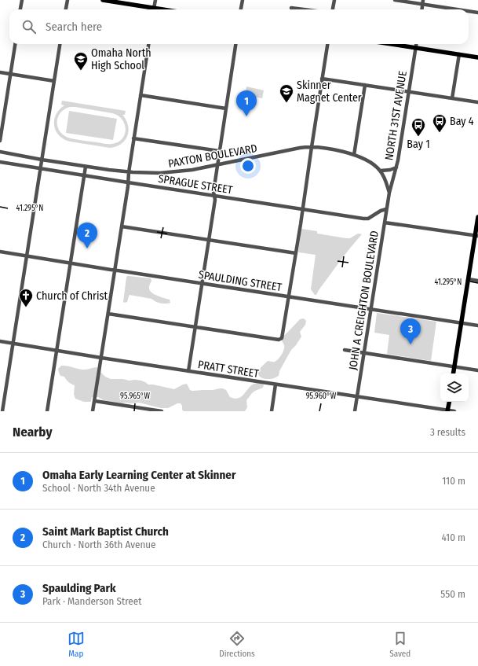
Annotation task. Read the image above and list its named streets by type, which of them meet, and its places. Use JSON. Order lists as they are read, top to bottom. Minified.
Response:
{"streets":{"street":["NORTH 31ST AVENUE","PAXTON BOULEVARD","SPRAGUE STREET","SPAULDING STREET","JOHN A CREIGHTON BOULEVARD","PRATT STREET"]},"crossings":[["NORTH 31ST AVENUE","JOHN A CREIGHTON BOULEVARD"],["SPRAGUE STREET","JOHN A CREIGHTON BOULEVARD"],["SPAULDING STREET","JOHN A CREIGHTON BOULEVARD"],["JOHN A CREIGHTON BOULEVARD","PRATT STREET"]],"places":{"school or university":["Omaha North High School","Skinner Magnet Center"],"bus stop":["Bay 4","Bay 1"],"church":["Church of Christ"]},"page":{"search":"Search here","pins":["1","2","3"],"heading":["Nearby","3 results"],"list":[{"mark":"1","name":"Omaha Early Learning Center at Skinner","note":"School · North 34th Avenue","value":"110 m"},{"mark":"2","name":"Saint Mark Baptist Church","note":"Church · North 36th Avenue","value":"410 m"},{"mark":"3","name":"Spaulding Park","note":"Park · Manderson Street","value":"550 m"}],"nav":["Map","Directions","Saved"]},"coordinates":["41.295°N","95.965°W","95.960°W"]}
